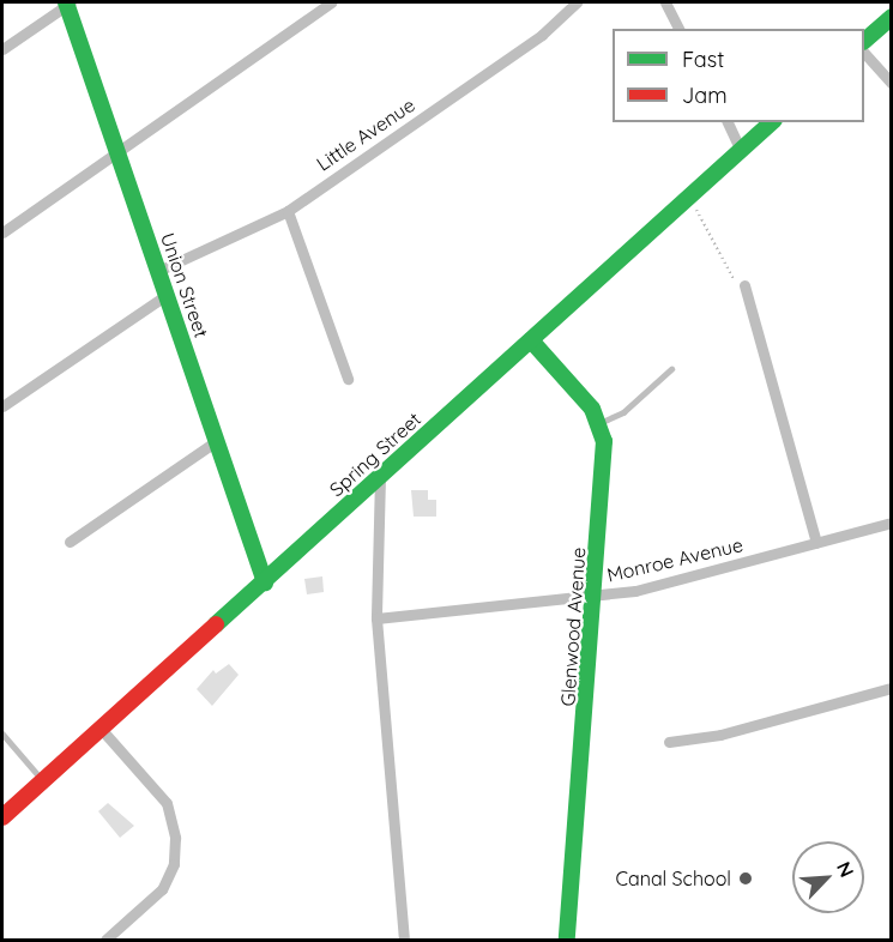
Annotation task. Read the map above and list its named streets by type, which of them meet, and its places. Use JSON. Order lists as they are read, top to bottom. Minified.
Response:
{"streets":{"street":["Little Avenue","Union Street","Spring Street","Monroe Avenue","Glenwood Avenue"]},"crossings":[["Little Avenue","Union Street"],["Union Street","Spring Street"],["Monroe Avenue","Glenwood Avenue"]],"places":["Canal School"],"legend":["Fast","Jam"],"north":"top right"}
